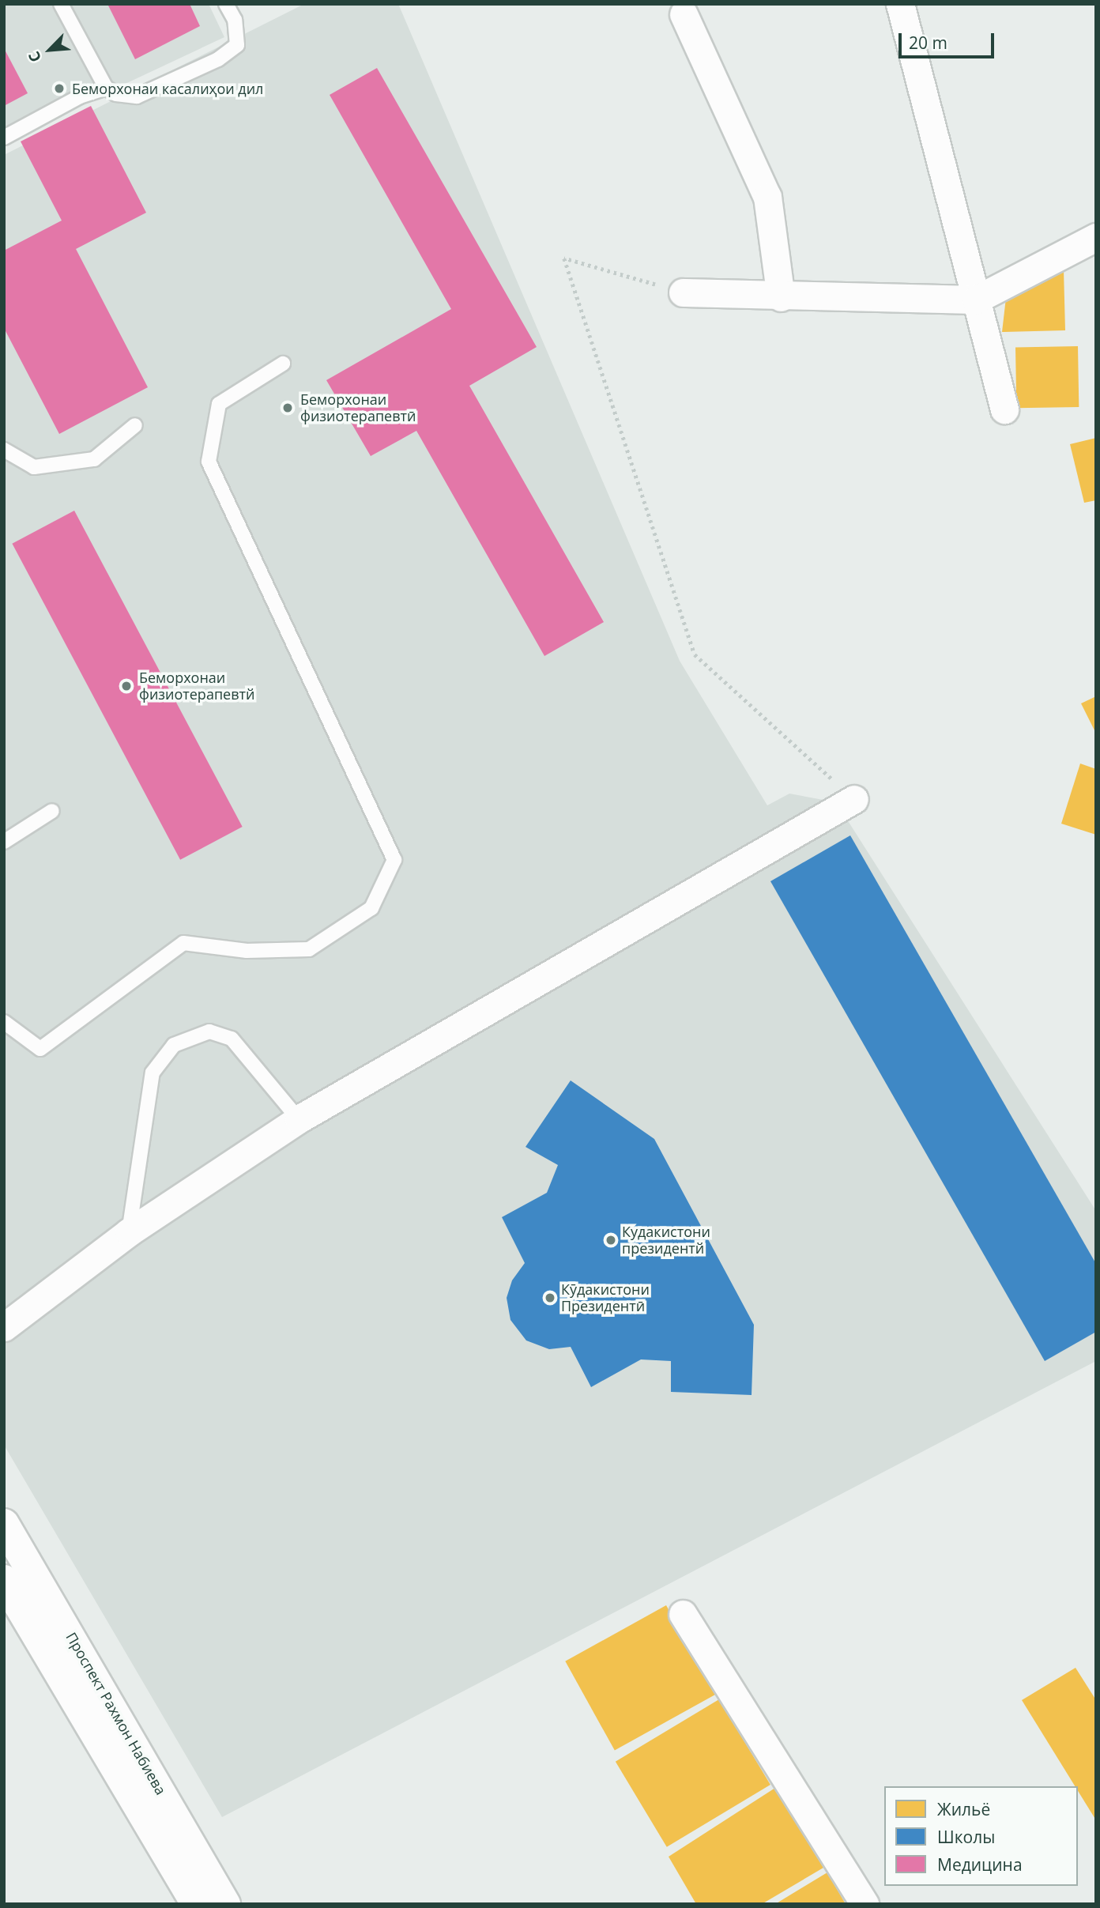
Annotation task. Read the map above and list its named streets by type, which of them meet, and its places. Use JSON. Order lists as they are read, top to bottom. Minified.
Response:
{"streets":{"main road":["Проспект Рахмон Набиева"]},"places":["Беморхонаи касалиҳои дил","Беморхонаи физиотерапевтӣ","Беморхонаи физиотерапевтй","Кудакистони президентй","Кӯдакистони Президентӣ"],"legend":["Жильё","Школы","Медицина"],"scale_bar":"20 m","north":"bottom left"}
